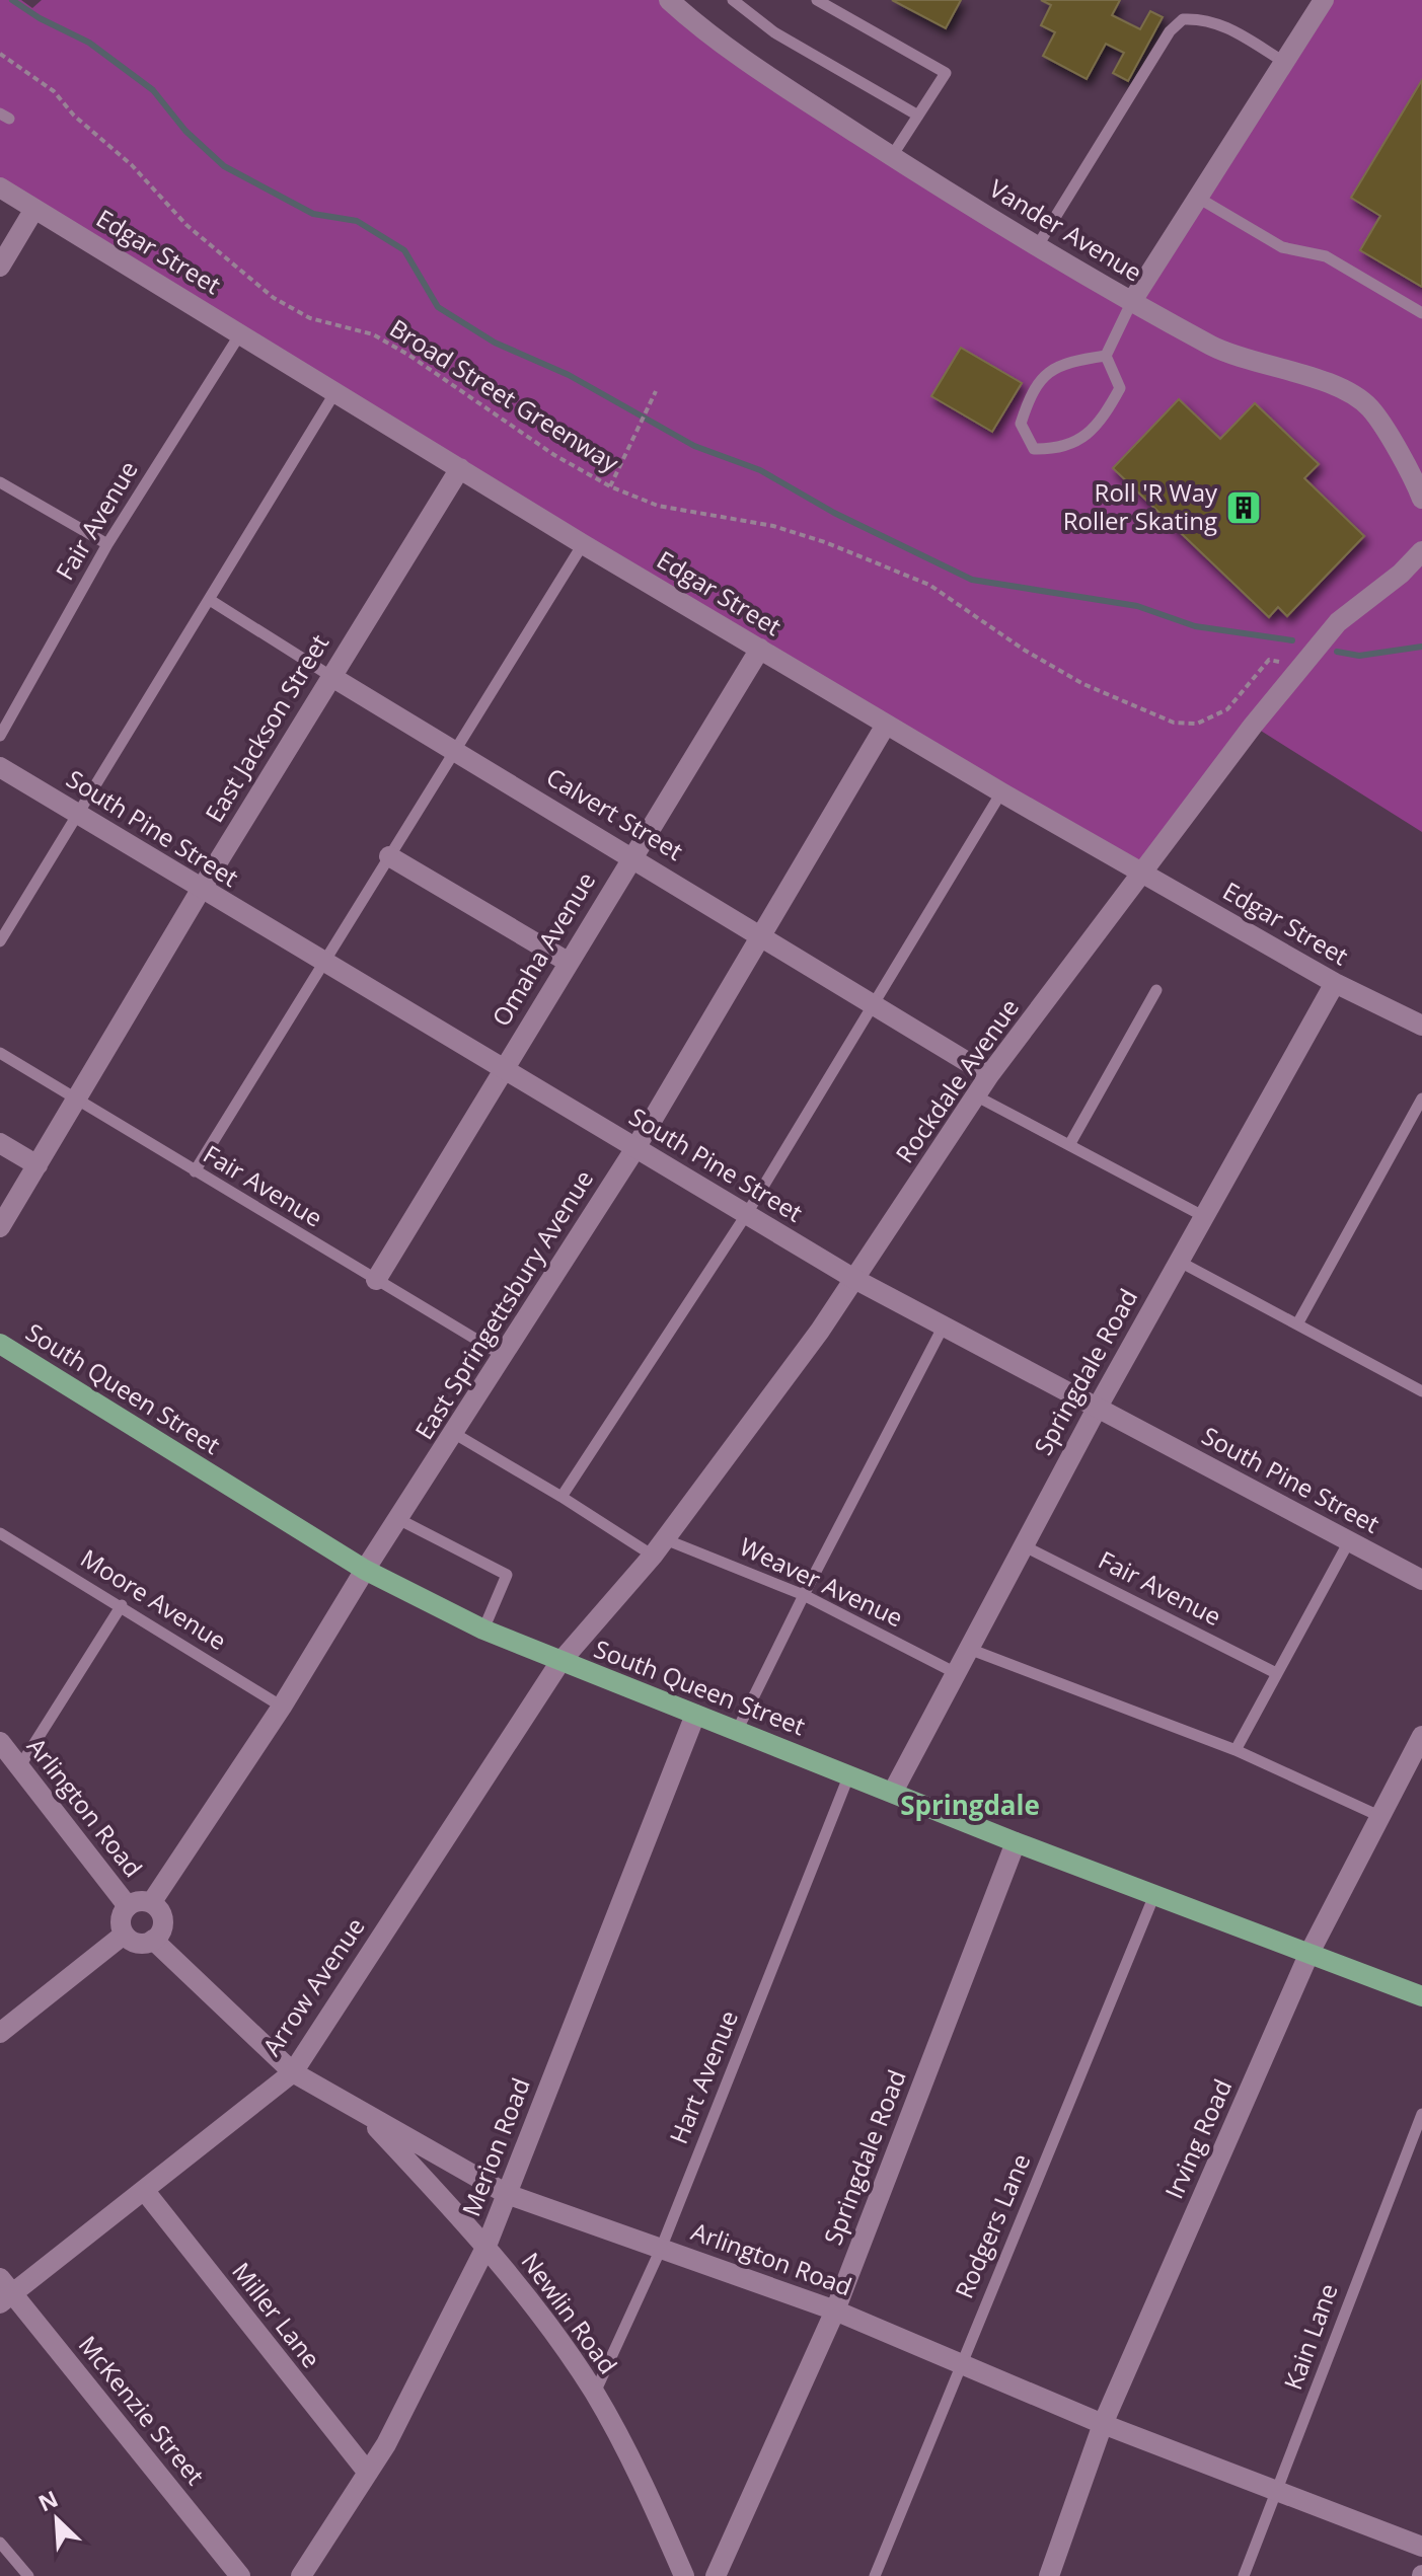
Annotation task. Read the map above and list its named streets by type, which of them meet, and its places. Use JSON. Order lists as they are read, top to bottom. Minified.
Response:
{"streets":{"main road":["South Queen Street"],"street":["Vander Avenue","Edgar Street","East Jackson Street","Calvert Street","South Pine Street","Omaha Avenue","Rockdale Avenue","East Springettsbury Avenue","Springdale Road","Arlington Road","Arrow Avenue","Irving Road","Merion Road","Newlin Road","Miller Lane","McKenzie Street"],"lane":["Fair Avenue","Weaver Avenue","Moore Avenue","Hart Avenue","Rodgers Lane","Kain Lane"],"path":["Broad Street Greenway"]},"crossings":[["Edgar Street","Fair Avenue"],["Edgar Street","East Jackson Street"],["Edgar Street","Omaha Avenue"],["Edgar Street","Rockdale Avenue"],["Edgar Street","East Springettsbury Avenue"],["Edgar Street","Springdale Road"],["Broad Street Greenway","Rockdale Avenue"],["Fair Avenue","East Jackson Street"],["Fair Avenue","Omaha Avenue"],["Fair Avenue","East Springettsbury Avenue"],["Fair Avenue","Springdale Road"],["East Jackson Street","Calvert Street"],["East Jackson Street","South Pine Street"],["Calvert Street","Omaha Avenue"],["Calvert Street","Rockdale Avenue"],["Calvert Street","East Springettsbury Avenue"],["South Pine Street","Omaha Avenue"],["South Pine Street","Rockdale Avenue"],["South Pine Street","East Springettsbury Avenue"],["South Pine Street","Springdale Road"],["Rockdale Avenue","South Queen Street"],["Rockdale Avenue","Weaver Avenue"],["Rockdale Avenue","Arrow Avenue"],["East Springettsbury Avenue","South Queen Street"],["East Springettsbury Avenue","Weaver Avenue"],["East Springettsbury Avenue","Moore Avenue"],["East Springettsbury Avenue","Arlington Road"],["Springdale Road","South Queen Street"],["Springdale Road","Weaver Avenue"],["Springdale Road","Arlington Road"],["South Queen Street","Arrow Avenue"],["South Queen Street","Hart Avenue"],["South Queen Street","Irving Road"],["South Queen Street","Merion Road"],["South Queen Street","Rodgers Lane"],["Arlington Road","Arrow Avenue"],["Arlington Road","Hart Avenue"],["Arlington Road","Irving Road"],["Arlington Road","Merion Road"],["Arlington Road","Rodgers Lane"],["Arlington Road","Newlin Road"],["Arlington Road","Kain Lane"],["Arrow Avenue","Miller Lane"],["Arrow Avenue","McKenzie Street"],["Hart Avenue","Newlin Road"],["Merion Road","Newlin Road"],["Merion Road","Miller Lane"]],"districts":["Springdale"],"places":{"building":["Roll 'R Way Roller Skating"]},"north":"top left"}
